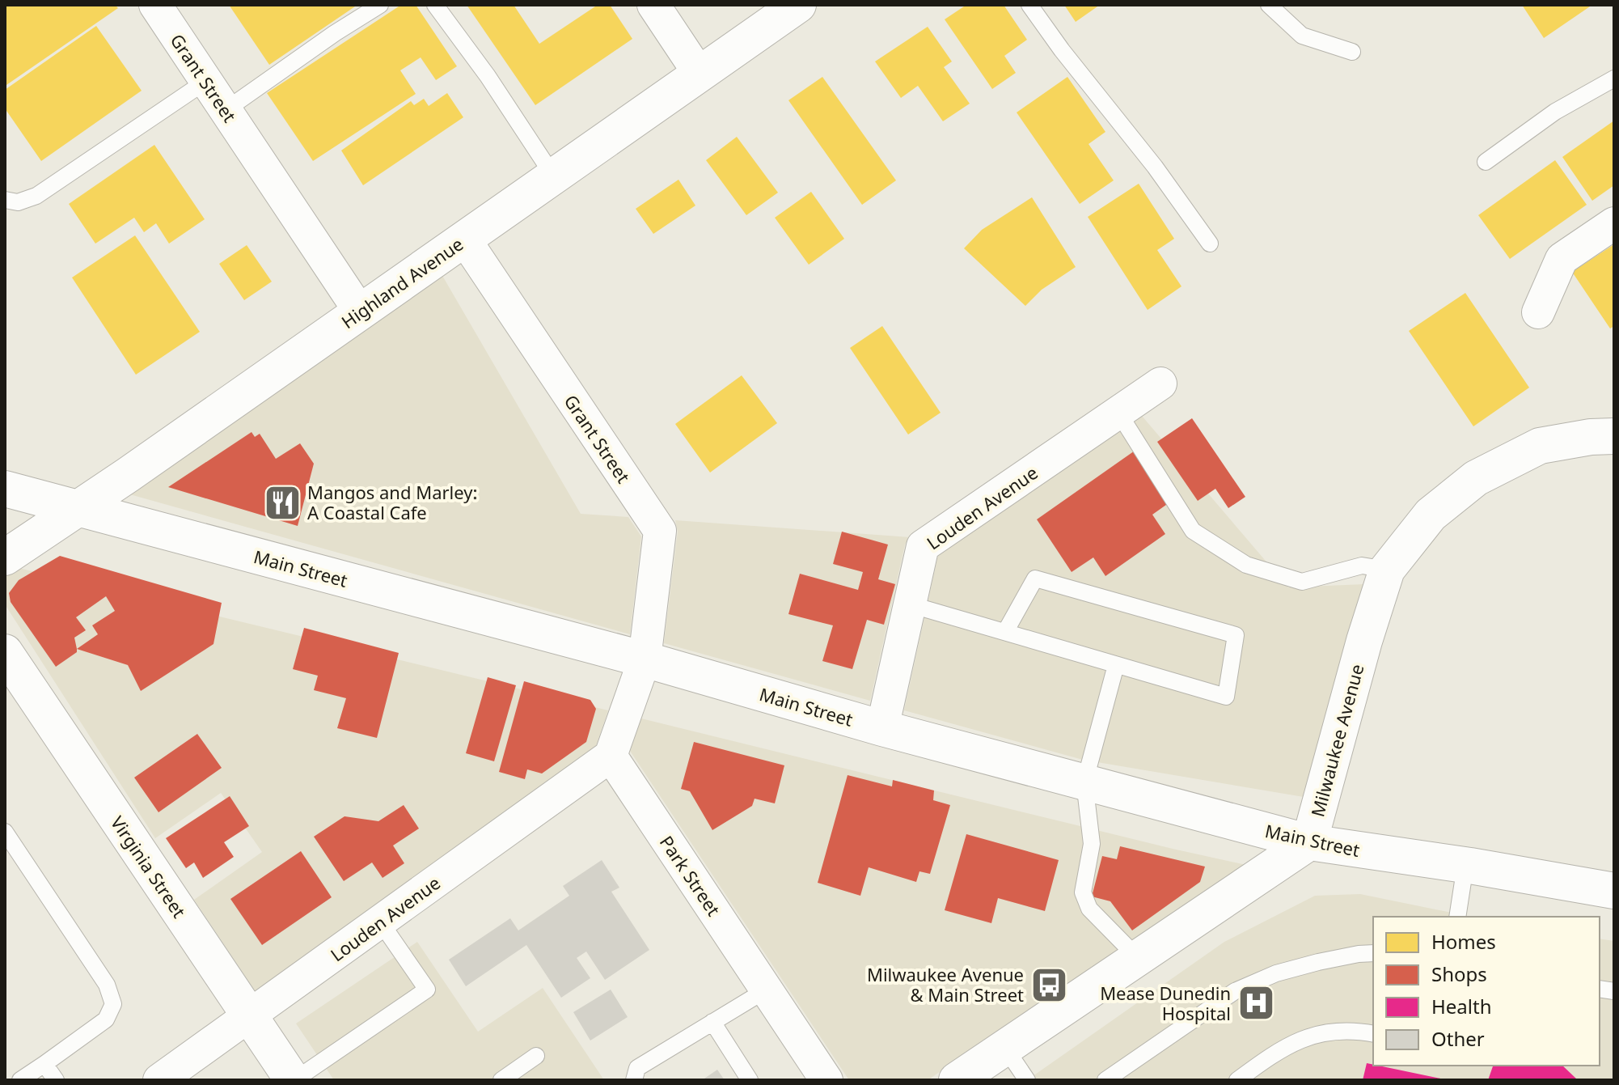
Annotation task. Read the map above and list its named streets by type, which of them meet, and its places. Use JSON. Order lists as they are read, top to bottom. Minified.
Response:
{"streets":{"street":["Grant Street","Highland Avenue","Louden Avenue","Main Street","Milwaukee Avenue","Virginia Street","Park Street"]},"crossings":[["Grant Street","Highland Avenue"],["Grant Street","Main Street"],["Highland Avenue","Main Street"],["Louden Avenue","Main Street"],["Louden Avenue","Virginia Street"],["Louden Avenue","Park Street"],["Main Street","Milwaukee Avenue"]],"places":{"restaurant":["Mangos and Marley: A Coastal Cafe"],"bus stop":["Milwaukee Avenue & Main Street"],"hospital":["Mease Dunedin Hospital"]},"legend":["Homes","Shops","Health","Other"]}
